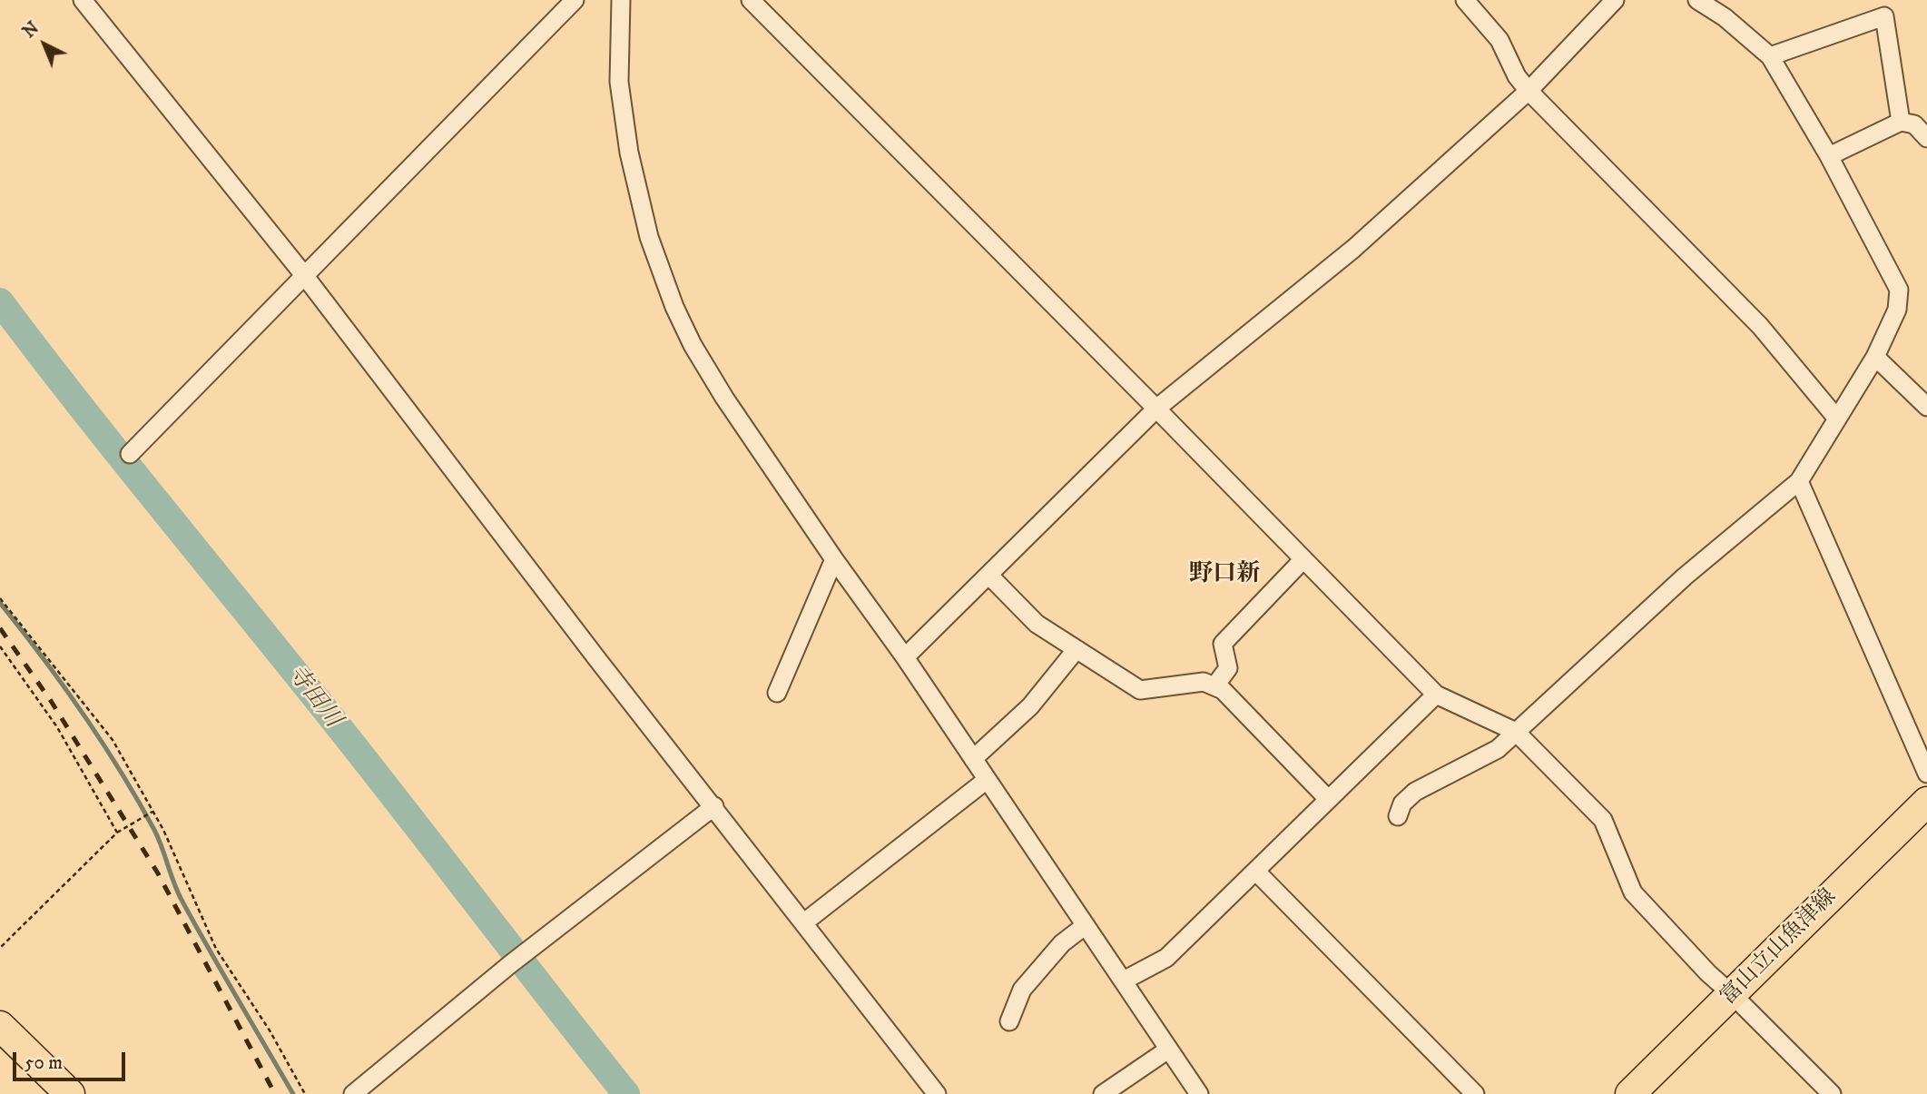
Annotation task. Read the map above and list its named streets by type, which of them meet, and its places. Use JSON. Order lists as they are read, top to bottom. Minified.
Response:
{"streets":{"main road":["富山立山魚津線"]},"districts":["野口新"],"water":["寺田川"],"scale_bar":"50 m","north":"top left"}
